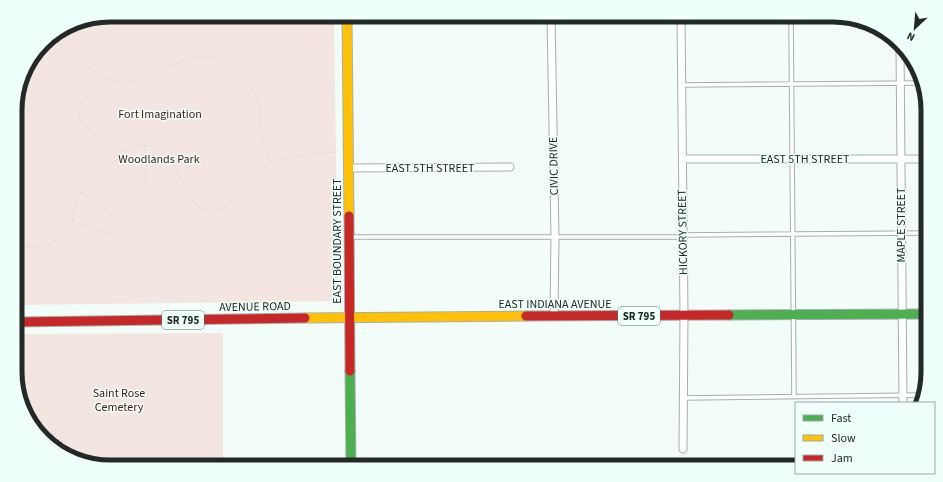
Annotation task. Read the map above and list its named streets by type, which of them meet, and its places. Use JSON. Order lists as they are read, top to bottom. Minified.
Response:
{"streets":{"main road":["EAST BOUNDARY STREET","EAST INDIANA AVENUE","AVENUE ROAD","SR 795"],"street":["EAST 5TH STREET","CIVIC DRIVE","MAPLE STREET","HICKORY STREET"]},"crossings":[["EAST 5TH STREET","MAPLE STREET"],["EAST 5TH STREET","HICKORY STREET"],["EAST 5TH STREET","EAST BOUNDARY STREET"],["CIVIC DRIVE","EAST INDIANA AVENUE"],["MAPLE STREET","EAST INDIANA AVENUE"],["HICKORY STREET","EAST INDIANA AVENUE"],["EAST BOUNDARY STREET","EAST INDIANA AVENUE"],["EAST BOUNDARY STREET","AVENUE ROAD"],["EAST INDIANA AVENUE","AVENUE ROAD"]],"parks":["Fort Imagination","Woodlands Park","Saint Rose Cemetery"],"legend":["Fast","Slow","Jam"],"north":"bottom left"}
